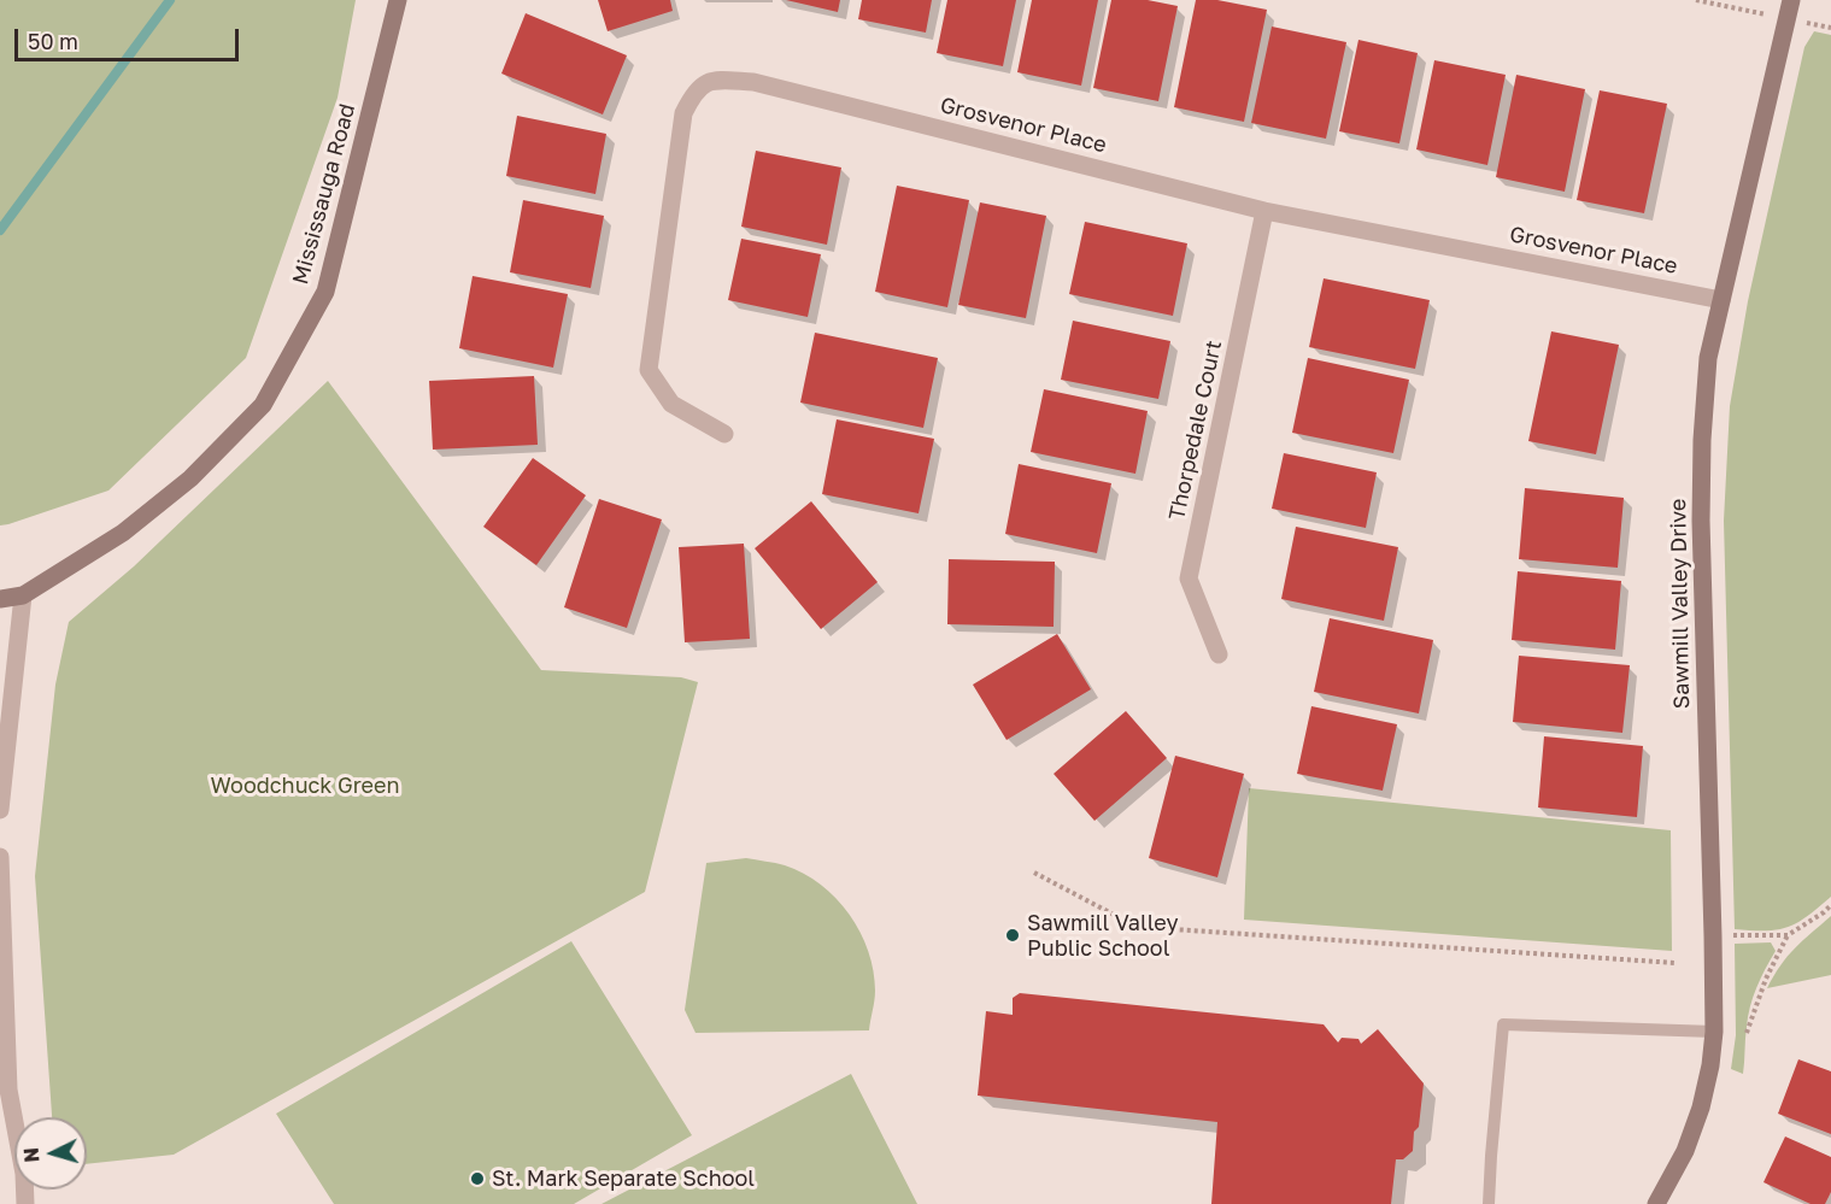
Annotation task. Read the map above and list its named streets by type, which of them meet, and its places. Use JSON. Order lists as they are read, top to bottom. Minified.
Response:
{"streets":{"street":["Grosvenor Place","Mississauga Road","Thorpedale Court","Sawmill Valley Drive"]},"crossings":[["Grosvenor Place","Thorpedale Court"],["Grosvenor Place","Sawmill Valley Drive"]],"parks":["Woodchuck Green"],"places":["Sawmill Valley Public School","St. Mark Separate School"],"scale_bar":"50 m","north":"left"}
